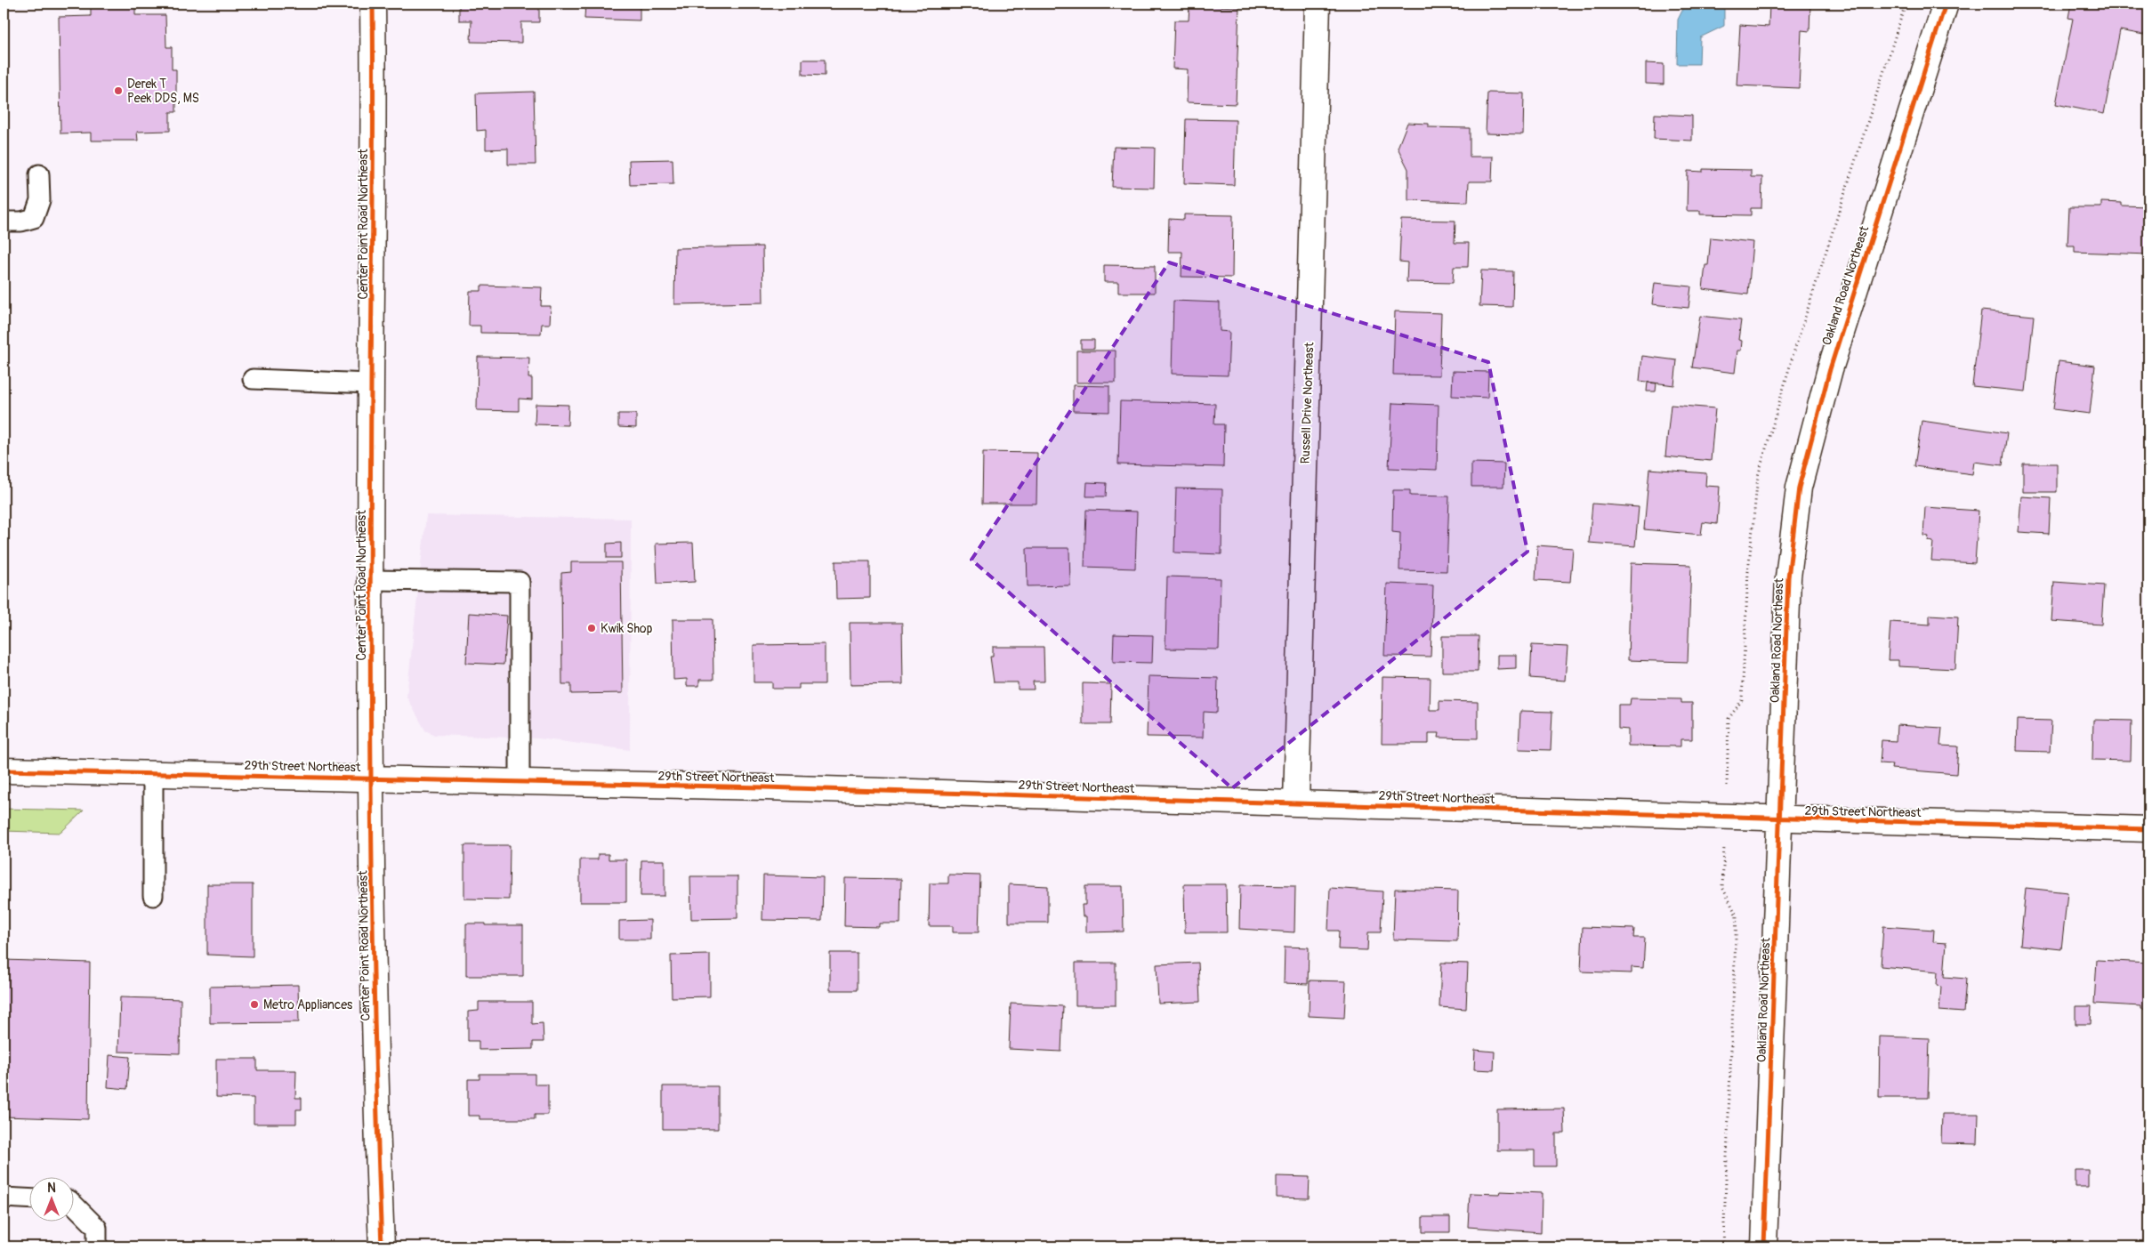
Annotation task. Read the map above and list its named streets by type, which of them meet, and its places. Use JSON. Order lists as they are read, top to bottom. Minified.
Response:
{"streets":{"main road":["Center Point Road Northeast","Oakland Road Northeast","Russell Drive Northeast","29th Street Northeast"]},"crossings":[["Center Point Road Northeast","29th Street Northeast"],["Oakland Road Northeast","29th Street Northeast"],["Russell Drive Northeast","29th Street Northeast"]],"places":["Derek T Peek DDS, MS","Kwik Shop","Metro Appliances"],"north":"top"}
